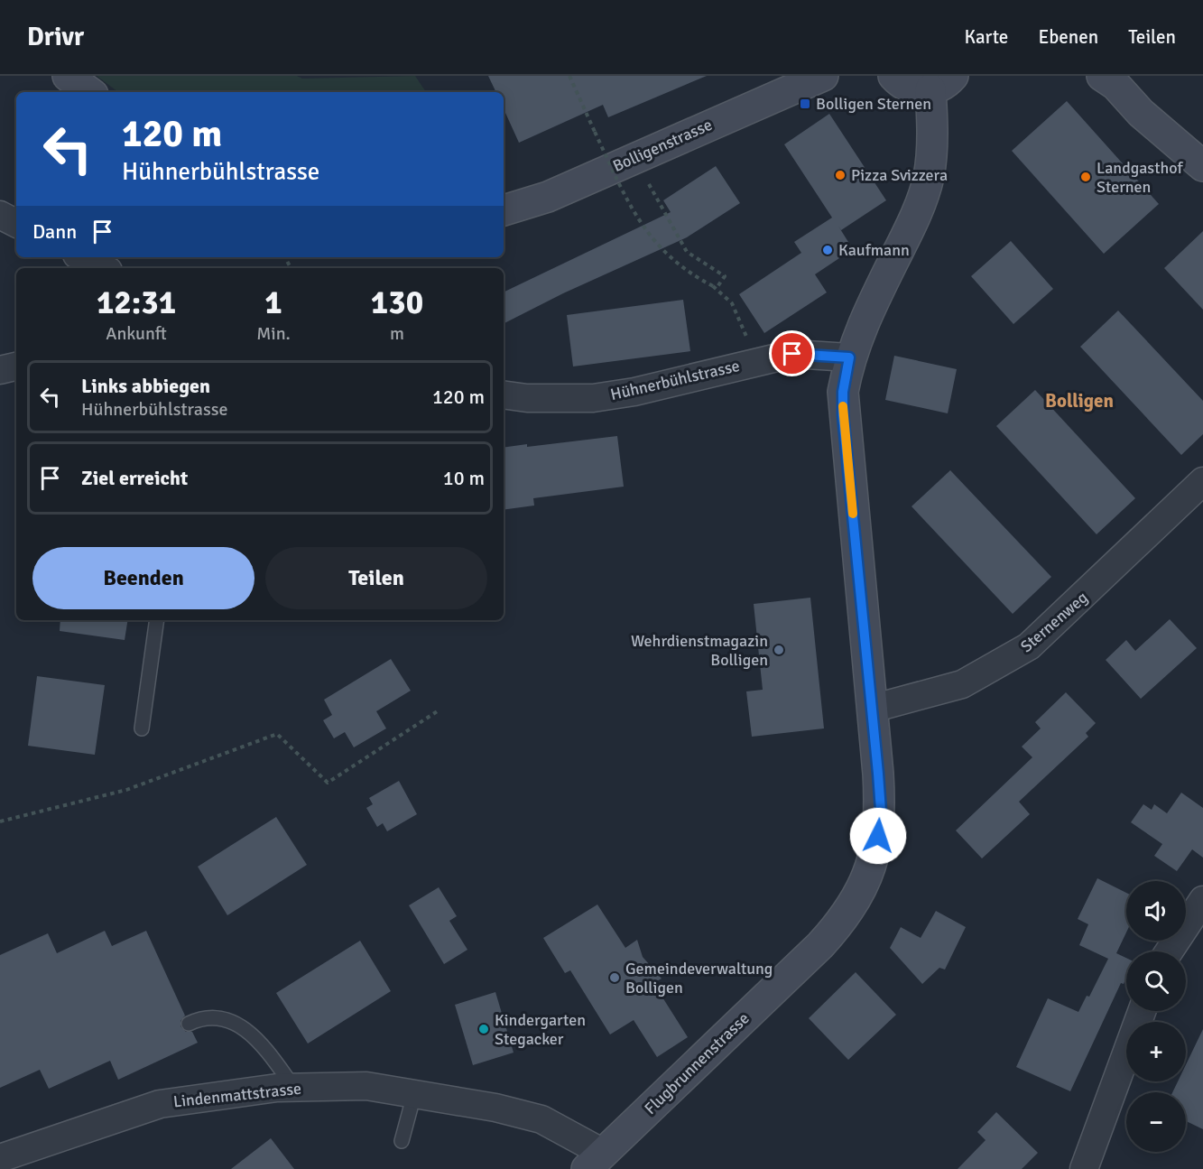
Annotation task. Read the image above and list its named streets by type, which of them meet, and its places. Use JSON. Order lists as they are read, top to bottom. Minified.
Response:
{"streets":{"street":["Bolligenstrasse","Hühnerbühlstrasse","Sternenweg","Flugbrunnenstrasse","Lindenmattstrasse"]},"crossings":[["Hühnerbühlstrasse","Flugbrunnenstrasse"],["Sternenweg","Flugbrunnenstrasse"],["Flugbrunnenstrasse","Lindenmattstrasse"]],"districts":["Bolligen"],"places":{"transit":["Bolligen Sternen"],"other":["Pizza Svizzera","Landgasthof Sternen","Kaufmann","Wehrdienstmagazin Bolligen","Gemeindeverwaltung Bolligen","Kindergarten Stegacker"]},"page":{"header":"Drivr","nav":["Karte","Ebenen","Teilen"],"turn":["120 m","Hühnerbühlstrasse"],"then":"Dann","eta":["12:31","Ankunft","1","Min.","130","m"],"list":[{"name":"Links abbiegen","note":"Hühnerbühlstrasse","value":"120 m"},{"name":"Ziel erreicht","value":"10 m"}],"buttons":["Beenden","Teilen"],"map_buttons":["+","−"]}}
